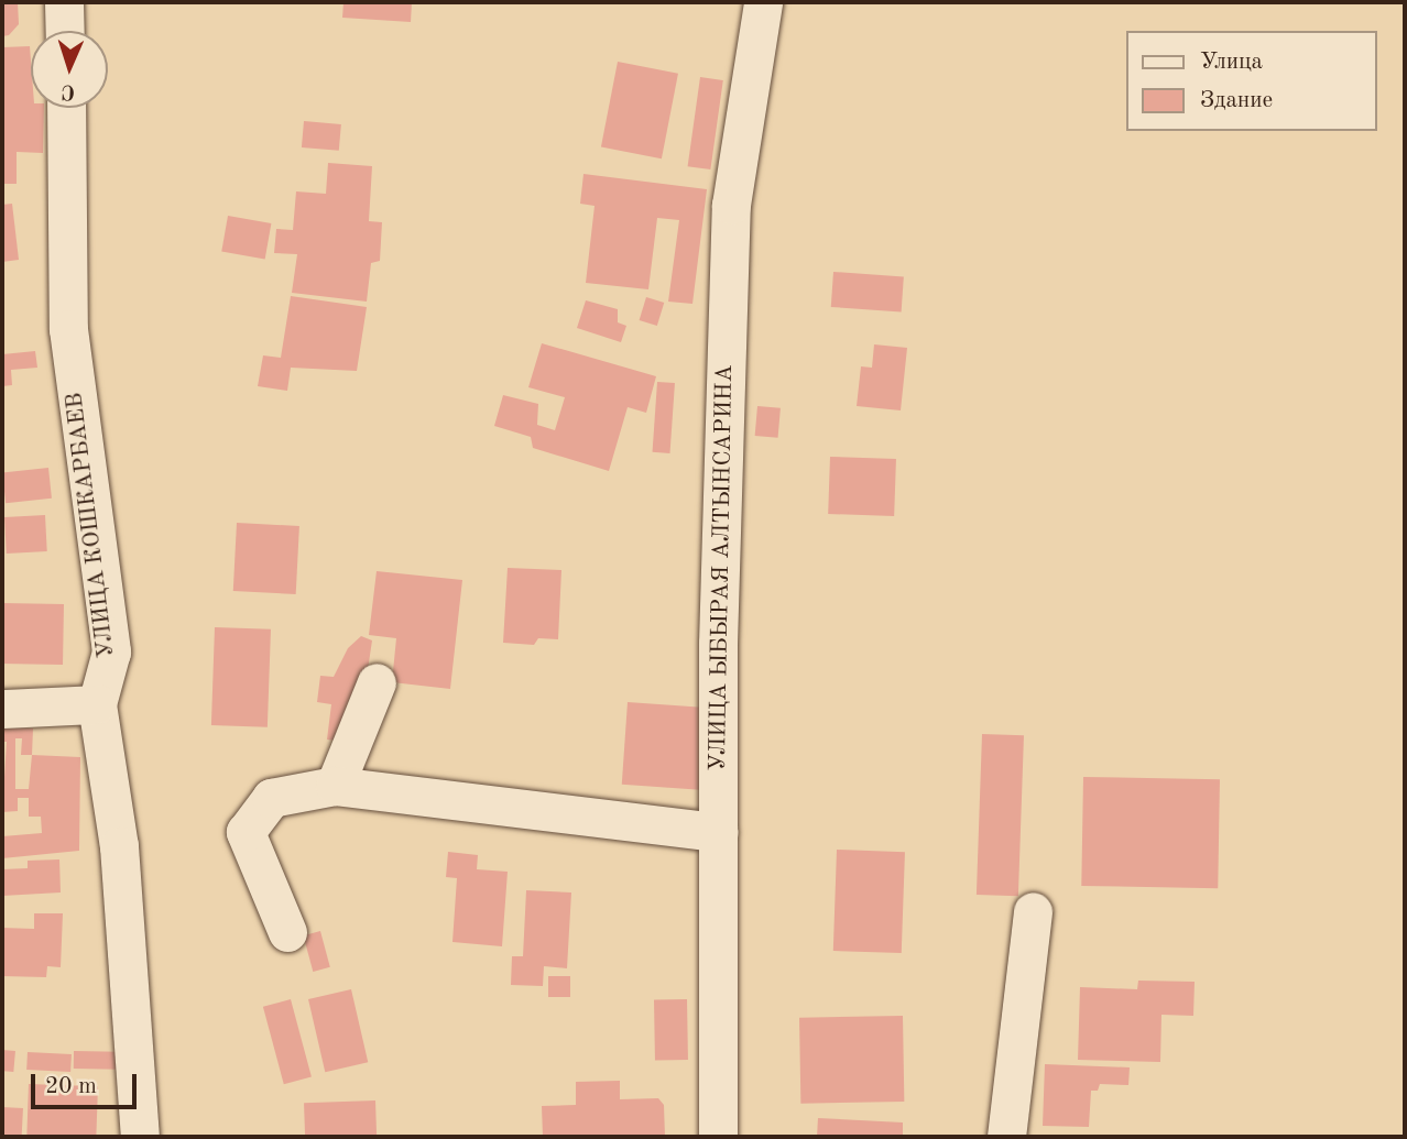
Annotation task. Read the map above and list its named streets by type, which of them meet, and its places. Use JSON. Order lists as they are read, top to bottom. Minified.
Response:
{"streets":{"street":["УЛИЦА КОШКАРБАЕВ","УЛИЦА ЫБЫРАЯ АЛТЫНСАРИНА"]},"legend":["Улица","Здание"],"scale_bar":"20 m","north":"bottom"}
